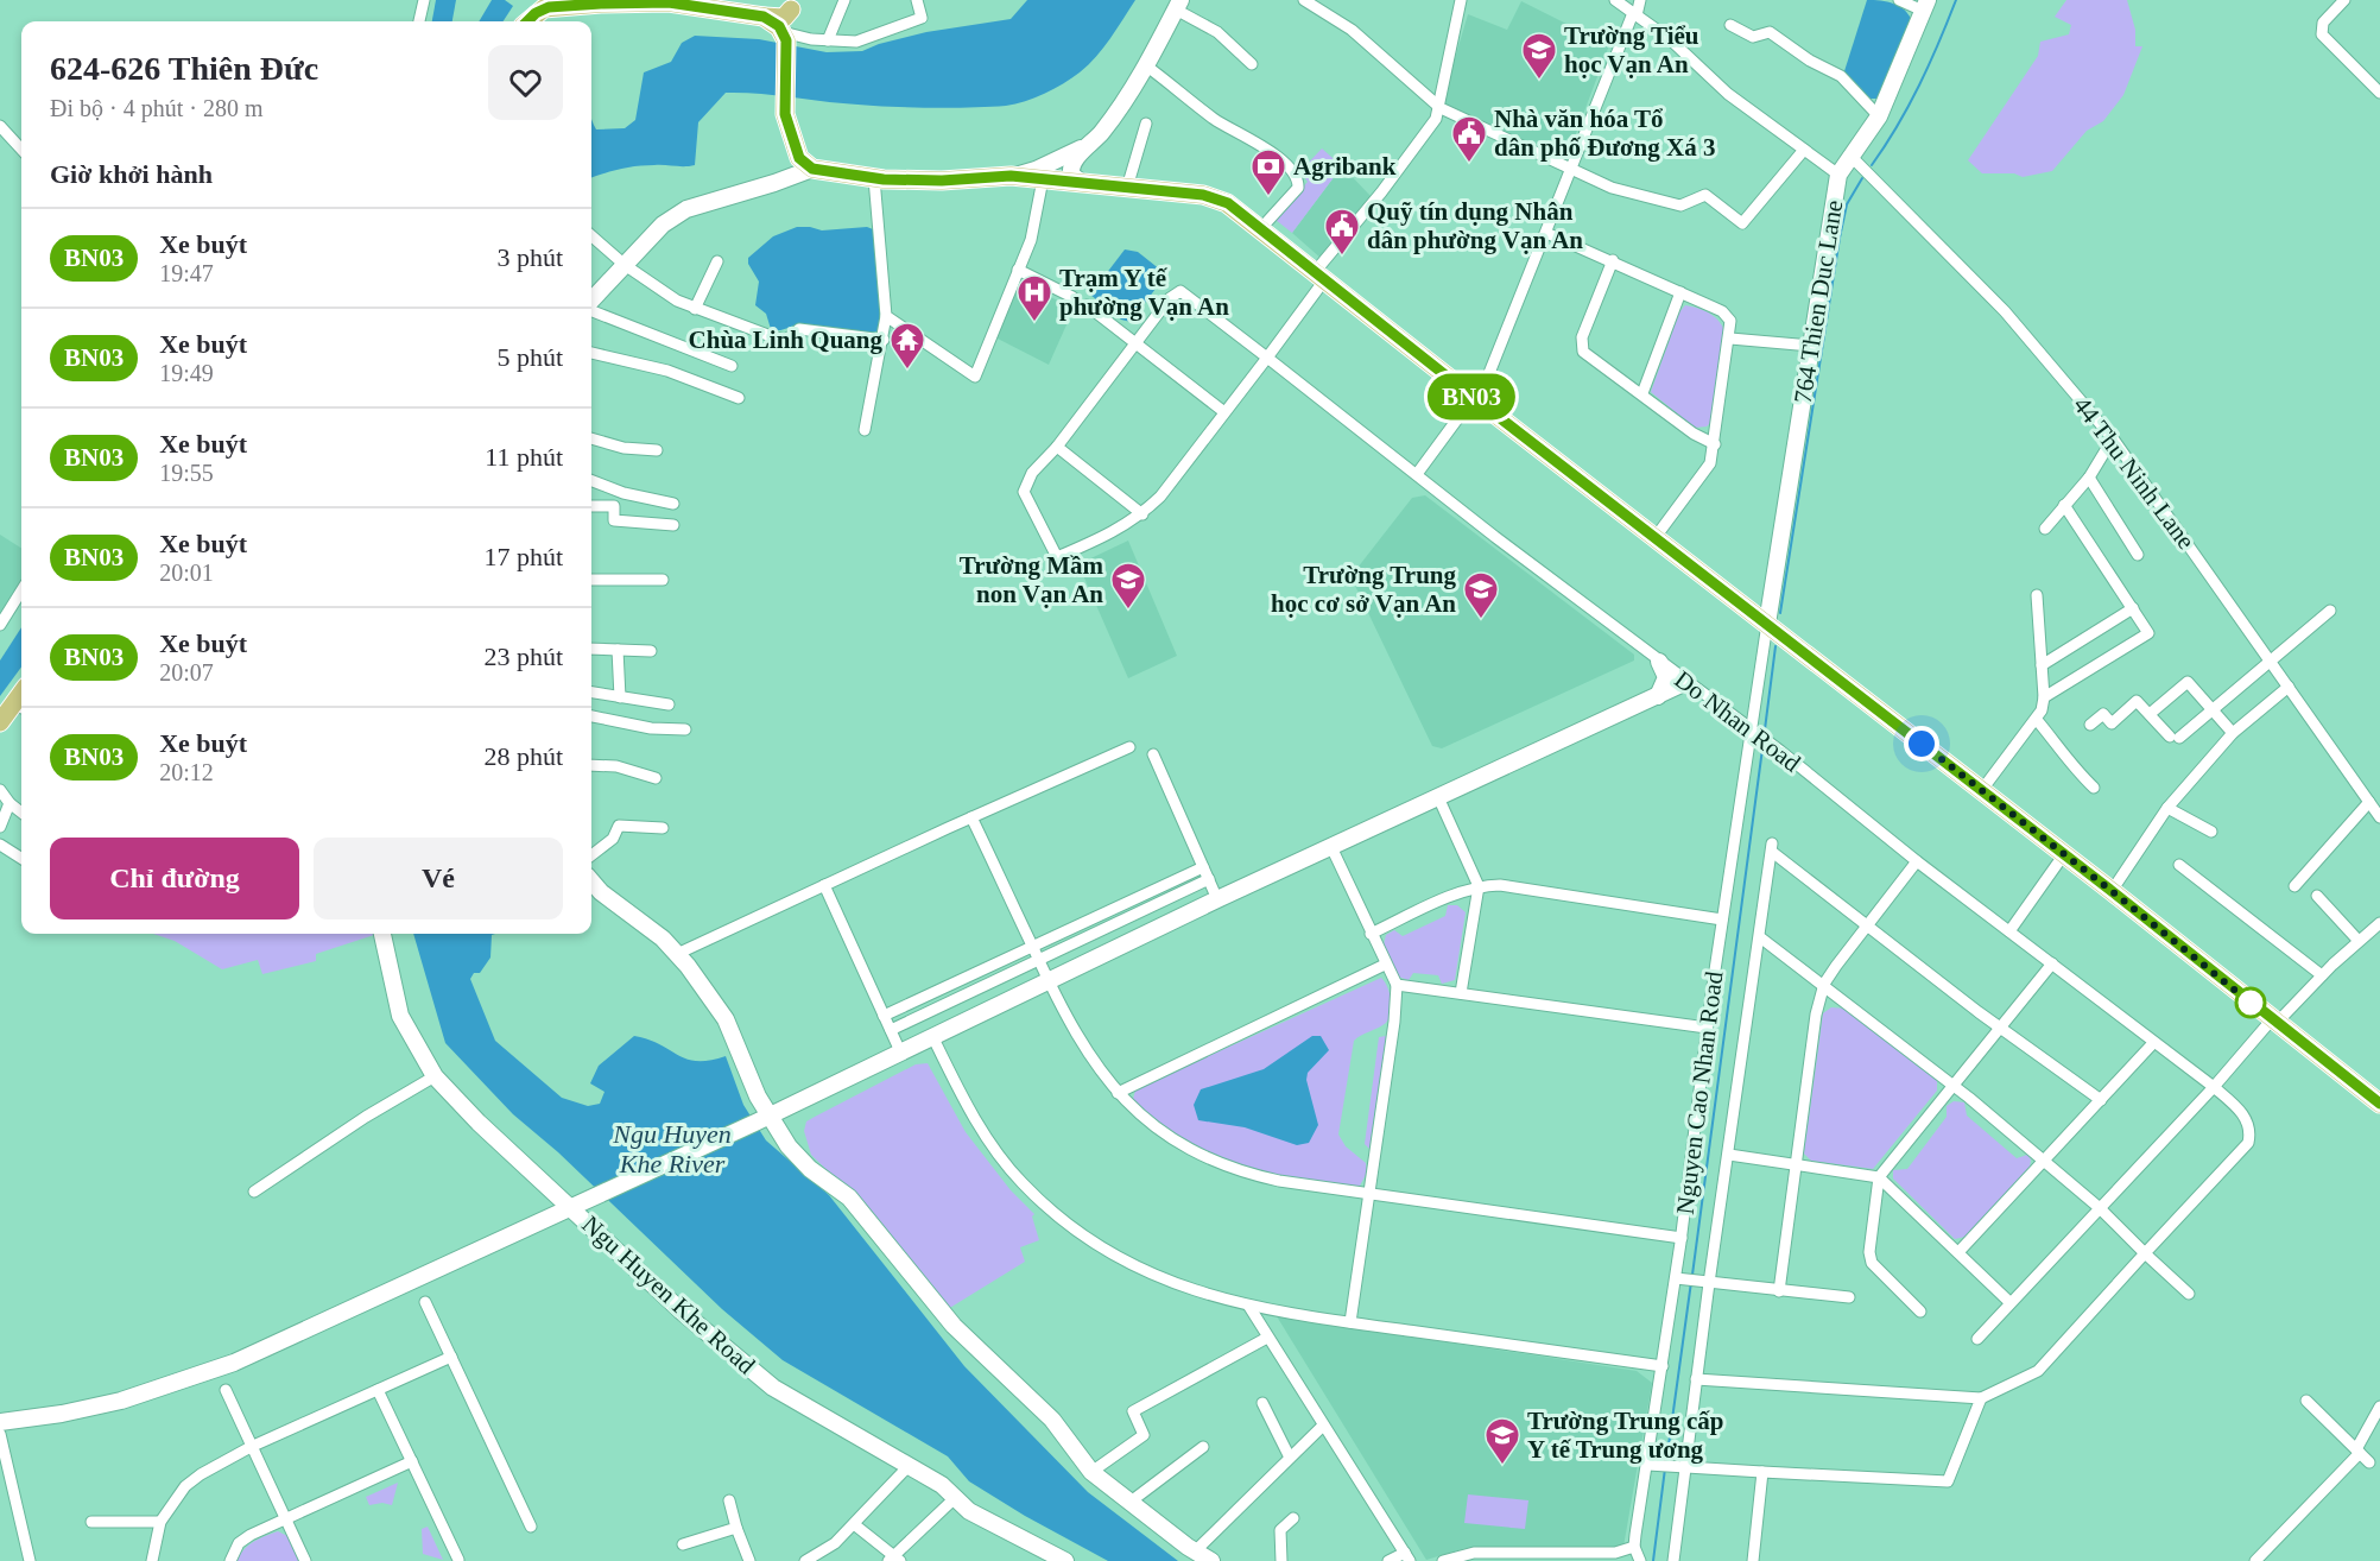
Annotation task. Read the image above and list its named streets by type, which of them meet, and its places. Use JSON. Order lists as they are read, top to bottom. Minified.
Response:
{"streets":{"street":["764 Thien Duc Lane","44 Thu Ninh Lane","Do Nhan Road","Nguyen Cao Nhan Road","Ngu Huyen Khe Road"]},"crossings":[["764 Thien Duc Lane","44 Thu Ninh Lane"],["764 Thien Duc Lane","Nguyen Cao Nhan Road"],["Do Nhan Road","Nguyen Cao Nhan Road"]],"water":["Ngu Huyen Khe River"],"places":{"school or university":["Trường Tiểu học Vạn An","Trường Mầm non Vạn An","Trường Trung học cơ sở Vạn An","Trường Trung cấp Y tế Trung ương"],"public building":["Nhà văn hóa Tổ dân phố Đương Xá 3","Quỹ tín dụng Nhân dân phường Vạn An"],"bank":["Agribank"],"hospital":["Trạm Y tế phường Vạn An"],"temple":["Chùa Linh Quang"]},"lines":["bus line BN03"],"page":{"on_map":"BN03","heading":[["624-626 Thiên Đức","Đi bộ · 4 phút · 280 m"],"Giờ khởi hành"],"list":[{"mark":"BN03","name":"Xe buýt","note":"19:47","value":"3 phút"},{"mark":"BN03","name":"Xe buýt","note":"19:49","value":"5 phút"},{"mark":"BN03","name":"Xe buýt","note":"19:55","value":"11 phút"},{"mark":"BN03","name":"Xe buýt","note":"20:01","value":"17 phút"},{"mark":"BN03","name":"Xe buýt","note":"20:07","value":"23 phút"},{"mark":"BN03","name":"Xe buýt","note":"20:12","value":"28 phút"}],"buttons":["Chỉ đường","Vé"]}}
